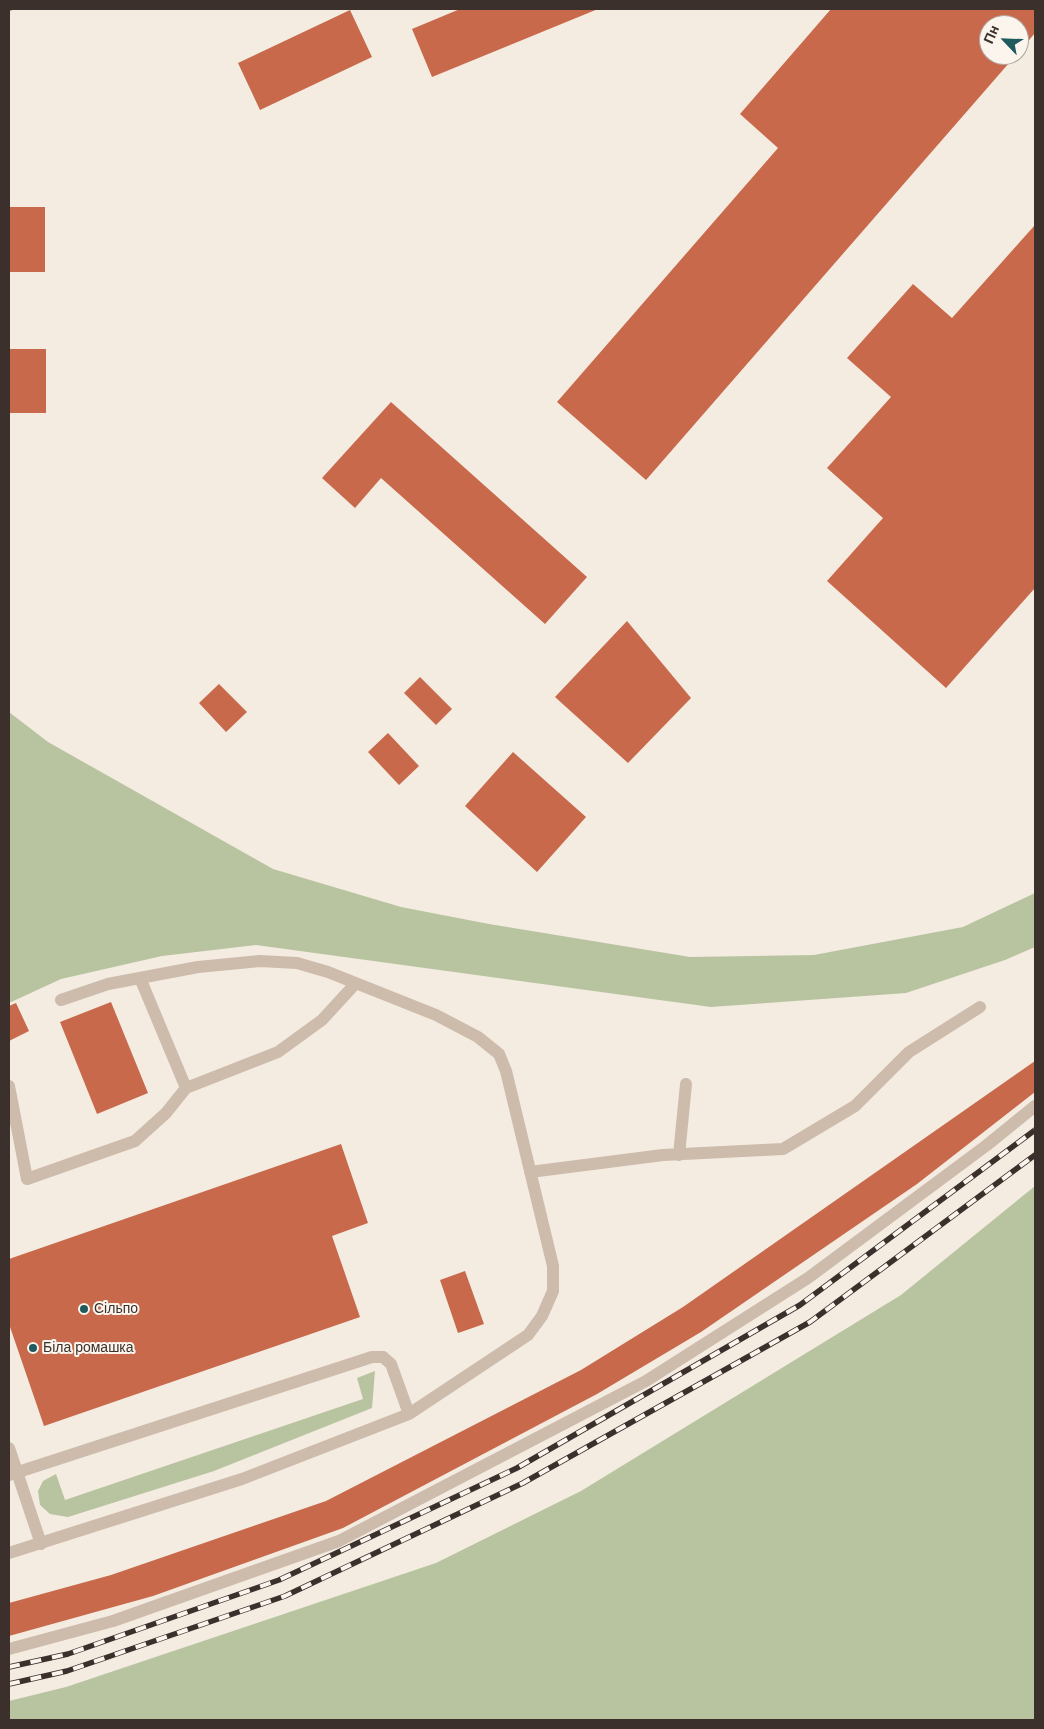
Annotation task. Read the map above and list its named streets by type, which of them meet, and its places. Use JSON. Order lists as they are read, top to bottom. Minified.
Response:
{"places":["Сільпо","Біла ромашка"],"north":"top left"}
